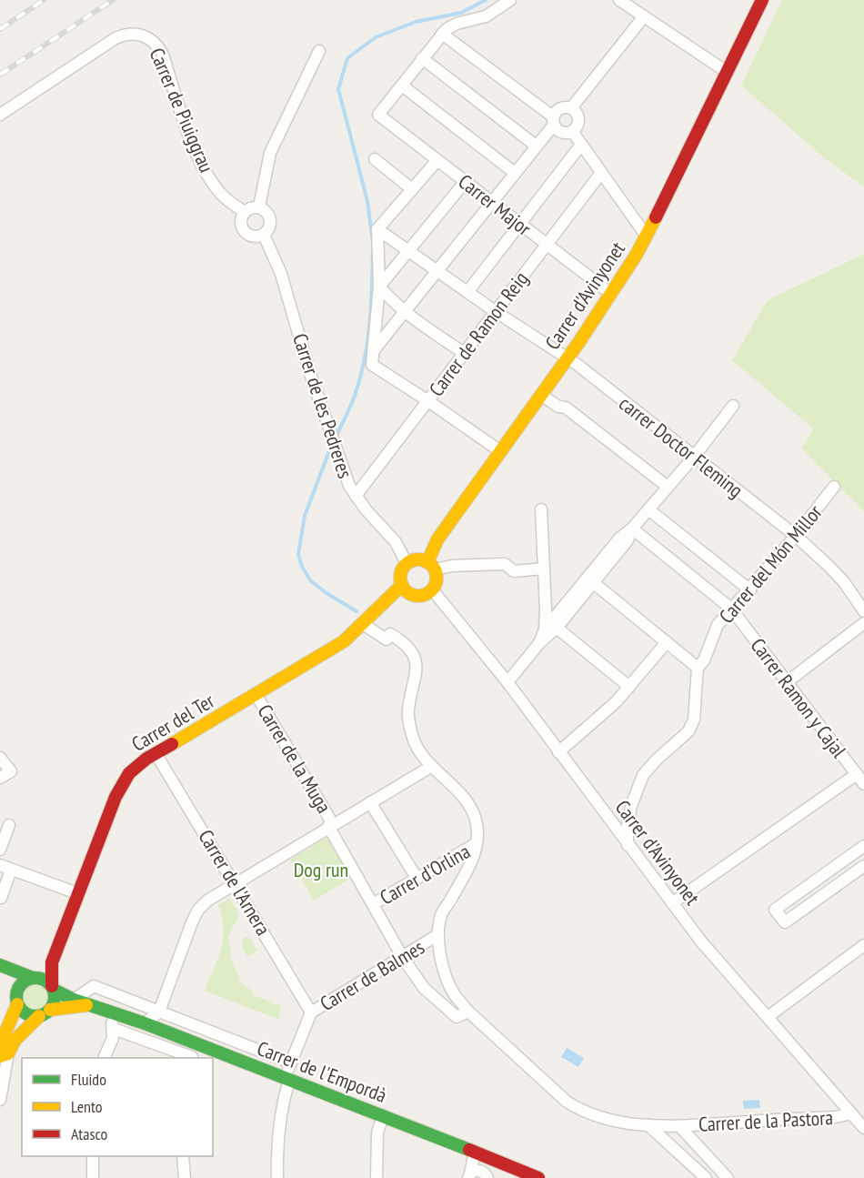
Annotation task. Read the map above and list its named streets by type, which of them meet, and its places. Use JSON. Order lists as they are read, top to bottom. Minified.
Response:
{"streets":{"street":["Carrer de Piuiggrau","Carrer Major","Carrer d'Avinyonet","Carrer de Ramon Reig","Carrer de les Pedreres","carrer Doctor Fleming","Carrer del Món Millor","Carrer Ramon y Cajal","Carrer del Ter","Carrer de la Muga","Carrer d'Orlina","Carrer de l'Arnera","Carrer de Balmes","Carrer de l'Empordà","Carrer de la Pastora"]},"crossings":[["Carrer de Piuiggrau","Carrer de les Pedreres"],["Carrer Major","Carrer d'Avinyonet"],["Carrer Major","Carrer de Ramon Reig"],["Carrer d'Avinyonet","Carrer de les Pedreres"],["Carrer d'Avinyonet","carrer Doctor Fleming"],["Carrer d'Avinyonet","Carrer del Món Millor"],["Carrer d'Avinyonet","Carrer del Ter"],["Carrer d'Avinyonet","Carrer de la Pastora"],["Carrer de Ramon Reig","Carrer de les Pedreres"],["Carrer de Ramon Reig","carrer Doctor Fleming"],["Carrer de les Pedreres","Carrer del Ter"],["carrer Doctor Fleming","Carrer del Món Millor"],["Carrer del Món Millor","Carrer Ramon y Cajal"],["Carrer del Ter","Carrer de la Muga"],["Carrer del Ter","Carrer de l'Arnera"],["Carrer de la Muga","Carrer d'Orlina"],["Carrer de la Muga","Carrer de Balmes"],["Carrer de la Muga","Carrer de la Pastora"],["Carrer de l'Arnera","Carrer de Balmes"],["Carrer de Balmes","Carrer de l'Empordà"],["Carrer de Balmes","Carrer de la Pastora"]],"parks":["Dog run"],"legend":["Fluido","Lento","Atasco"]}
